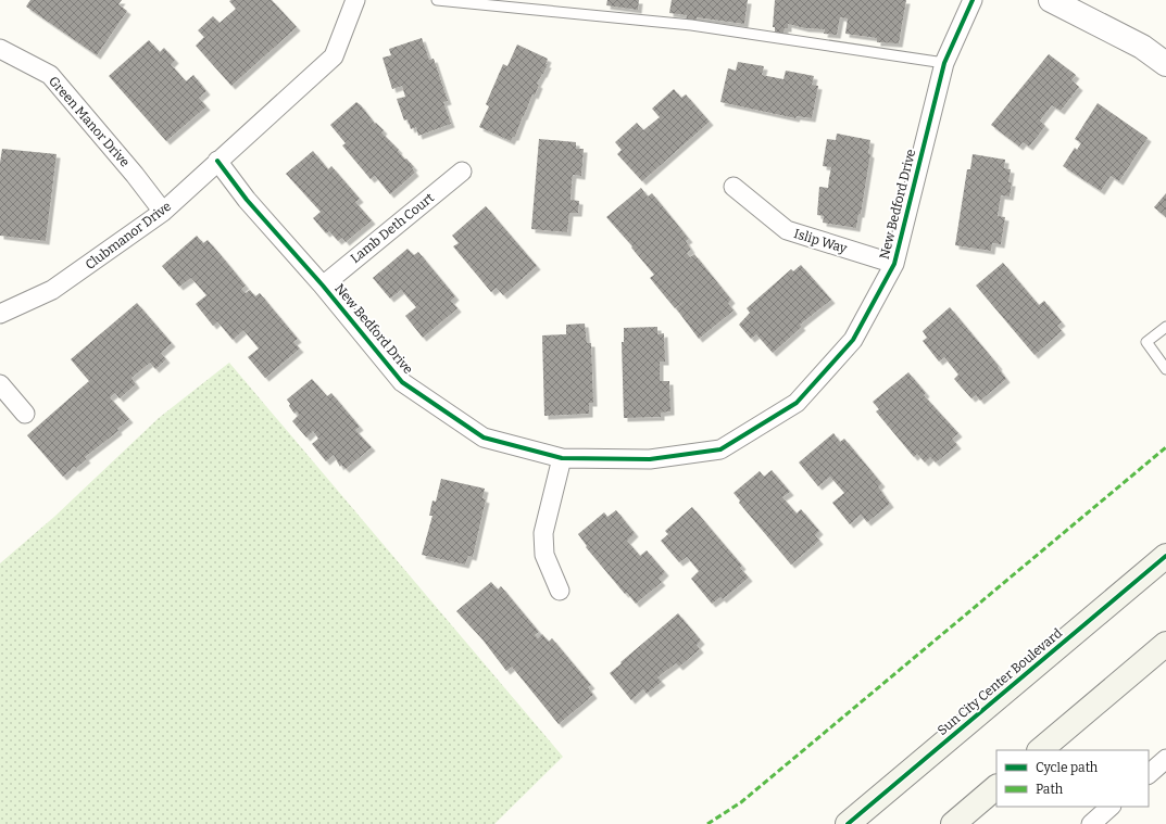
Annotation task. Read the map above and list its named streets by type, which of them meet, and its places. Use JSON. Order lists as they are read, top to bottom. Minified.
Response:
{"streets":{"main road":["Sun City Center Boulevard"],"street":["Green Manor Drive","New Bedford Drive","Lamb Deth Court","Clubmanor Drive","Islip Way"]},"crossings":[["Green Manor Drive","Clubmanor Drive"],["New Bedford Drive","Lamb Deth Court"],["New Bedford Drive","Clubmanor Drive"],["New Bedford Drive","Islip Way"]],"legend":["Cycle path","Path"]}
